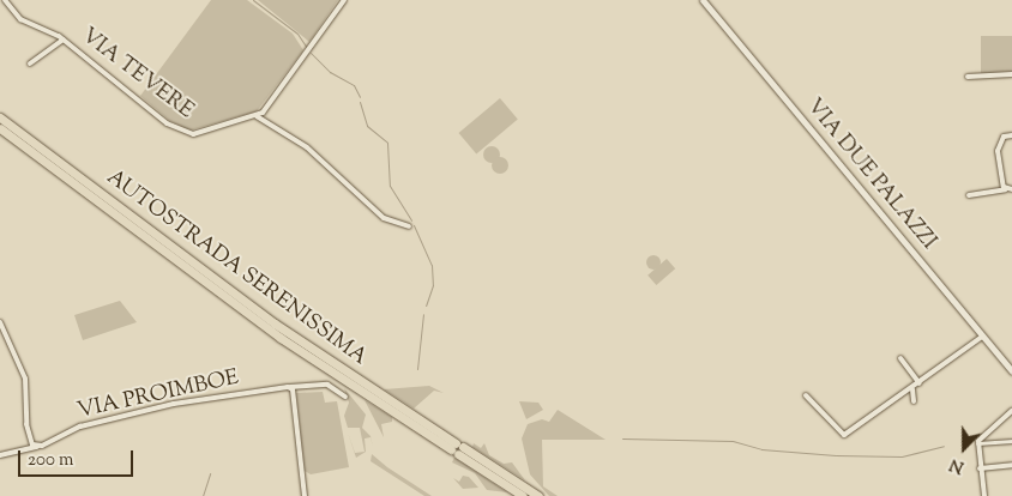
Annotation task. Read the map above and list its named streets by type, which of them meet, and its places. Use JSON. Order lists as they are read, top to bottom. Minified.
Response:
{"streets":{"highway":["AUTOSTRADA SERENISSIMA"],"street":["VIA TEVERE","VIA DUE PALAZZI","VIA PROIMBOE"]},"scale_bar":"200 m","north":"bottom"}
